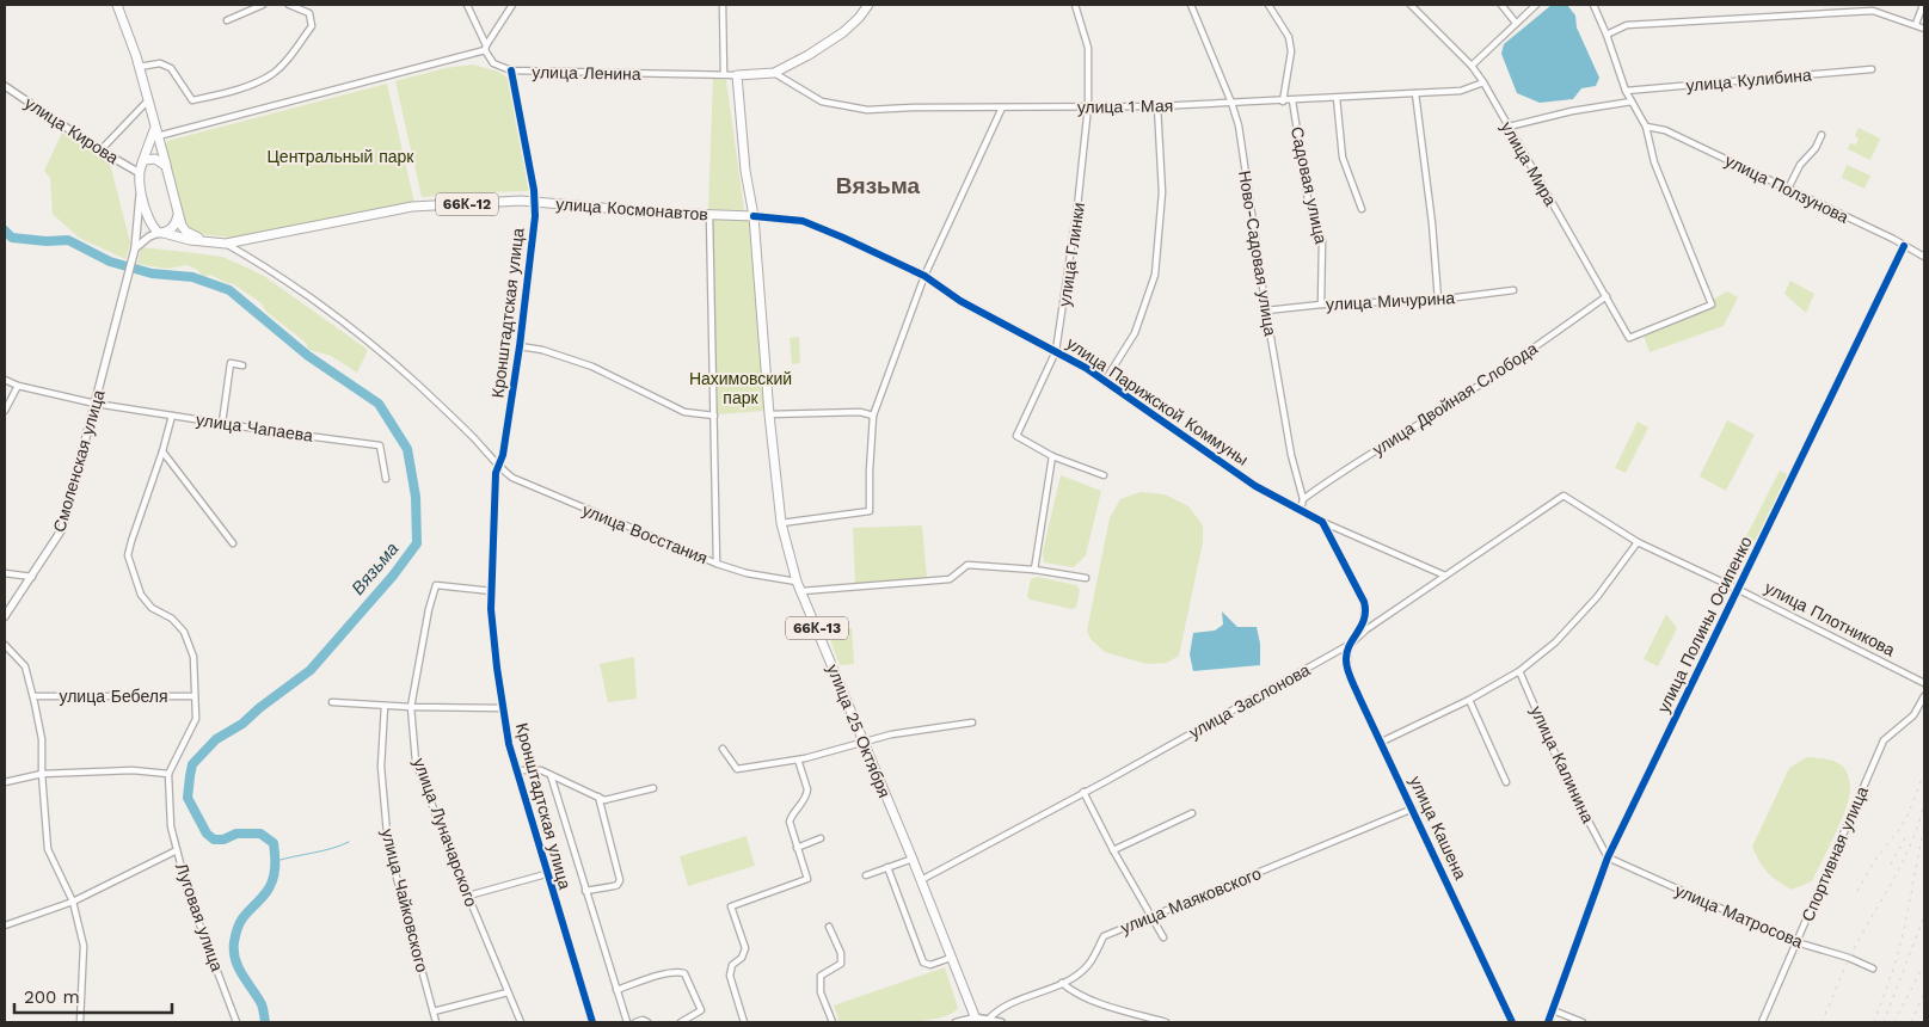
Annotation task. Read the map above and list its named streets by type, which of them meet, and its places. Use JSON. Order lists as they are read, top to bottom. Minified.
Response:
{"streets":{"main road":["улица Ленина","66К-12","улица Космонавтов","Смоленская улица","66К-13","улица 25 Октября"],"street":["улица Кулибина","улица 1 Мая","улица Кирова","улица Мира","Садовая улица","улица Ползунова","Ново-Садовая улица","улица Глинки","улица Мичурина","Кронштадтская улица","улица Двойная Слобода","улица Парижской Коммуны","улица Чапаева","улица Восстания","улица Плотникова","улица Полины Осипенко","улица Бебеля","улица Заслонова","улица Калинина","улица Кашена","улица Луначарского","Спортивная улица","улица Чайковского","улица Маяковского","улица Матросова","Луговая улица"]},"crossings":[["улица Ленина","улица 1 Мая"],["улица Ленина","Кронштадтская улица"],["улица Ленина","улица 25 Октября"],["улица 1 Мая","улица Мира"],["улица 1 Мая","Садовая улица"],["улица 1 Мая","Ново-Садовая улица"],["улица 1 Мая","улица Глинки"],["улица Мира","улица Ползунова"],["улица Мира","улица Двойная Слобода"],["Садовая улица","улица Мичурина"],["улица Ползунова","улица Полины Осипенко"],["66К-12","улица Космонавтов"],["66К-12","улица Восстания"],["улица Космонавтов","Кронштадтская улица"],["улица Космонавтов","улица Парижской Коммуны"],["улица Космонавтов","улица Восстания"],["улица Космонавтов","улица 25 Октября"],["Ново-Садовая улица","улица Мичурина"],["Ново-Садовая улица","улица Двойная Слобода"],["Ново-Садовая улица","улица Парижской Коммуны"],["улица Глинки","улица Парижской Коммуны"],["Кронштадтская улица","улица Восстания"],["Кронштадтская улица","улица Луначарского"],["улица Парижской Коммуны","улица 25 Октября"],["улица Чапаева","Смоленская улица"],["улица Восстания","улица 25 Октября"],["улица Плотникова","улица Полины Осипенко"],["улица Плотникова","улица Заслонова"],["улица Полины Осипенко","улица Калинина"],["улица Полины Осипенко","улица Матросова"],["улица Заслонова","улица 25 Октября"],["улица Заслонова","улица Кашена"],["улица Калинина","улица Матросова"],["улица Кашена","улица Маяковского"],["Спортивная улица","улица Матросова"]],"districts":["Вязьма"],"water":["Вязьма"],"parks":["Центральный парк","Нахимовский парк"],"scale_bar":"200 m"}
